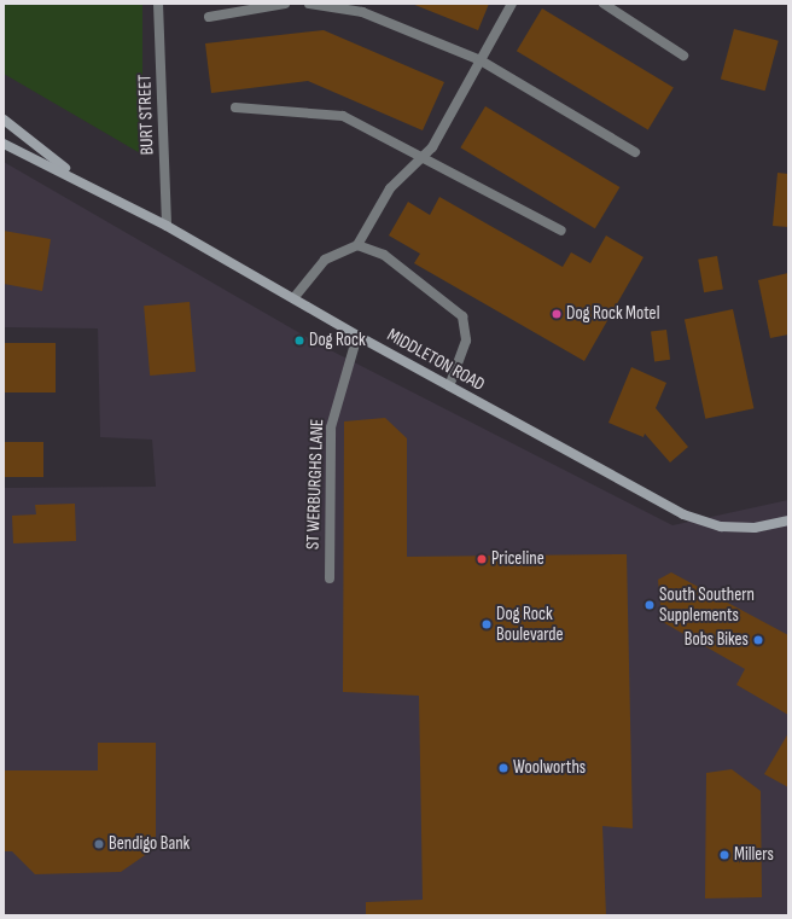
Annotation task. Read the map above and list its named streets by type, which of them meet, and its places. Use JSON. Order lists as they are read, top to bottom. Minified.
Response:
{"streets":{"main road":["MIDDLETON ROAD"],"street":["BURT STREET","ST WERBURGHS LANE"]},"crossings":[["BURT STREET","MIDDLETON ROAD"],["MIDDLETON ROAD","ST WERBURGHS LANE"]],"places":["Dog Rock Motel","Dog Rock","Priceline","South Southern Supplements","Dog Rock Boulevarde","Bobs Bikes","Woolworths","Bendigo Bank","Millers"]}
